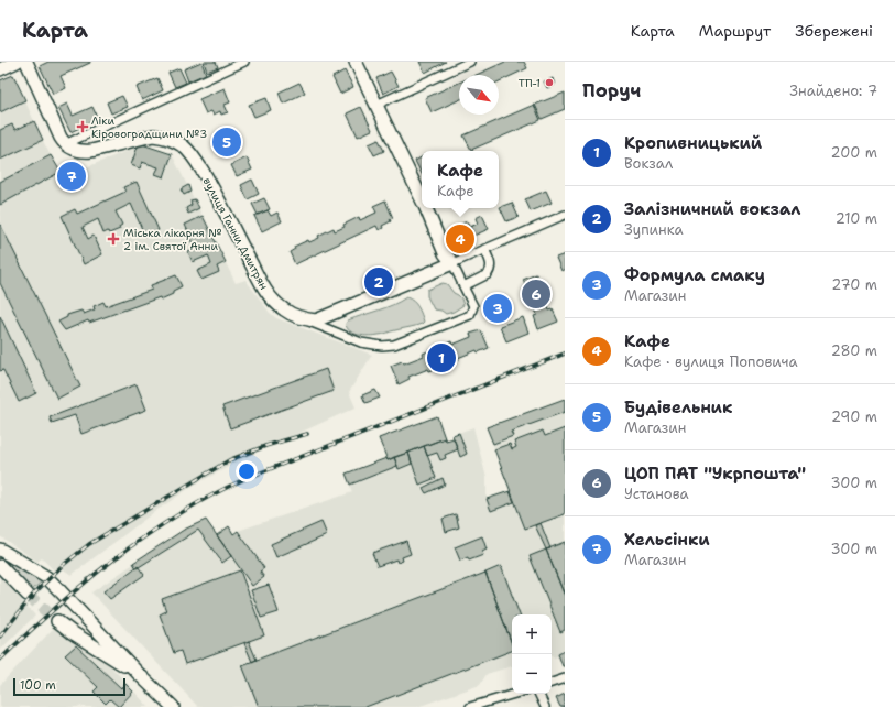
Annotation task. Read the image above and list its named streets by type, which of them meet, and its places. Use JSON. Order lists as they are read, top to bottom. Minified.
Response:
{"streets":{"street":["вулиця Ганни Дмитрян"]},"places":{"other":["ТП-1"],"health":["Ліки Кіровоградщини №3","Міська лікарня № 2 ім. Святої Анни"]},"scale_bar":"100 m","north":"bottom right","page":{"header":"Карта","nav":["Карта","Маршрут","Збережені"],"heading":["Поруч","Знайдено: 7"],"list":[{"mark":"1","name":"Кропивницький","note":"Вокзал","value":"200 m"},{"mark":"2","name":"Залізничний вокзал","note":"Зупинка","value":"210 m"},{"mark":"3","name":"Формула смаку","note":"Магазин","value":"270 m"},{"mark":"4","name":"Кафе","note":"Кафе · вулиця Поповича","value":"280 m"},{"mark":"5","name":"Будівельник","note":"Магазин","value":"290 m"},{"mark":"6","name":"ЦОП ПАТ \"Укрпошта\"","note":"Установа","value":"300 m"},{"mark":"7","name":"Хельсінки","note":"Магазин","value":"300 m"}],"pins":["5","7","4","2","6","3","1"],"popup":["Кафе","Кафе"],"map_buttons":["+","−"],"scale":"100 m"}}
